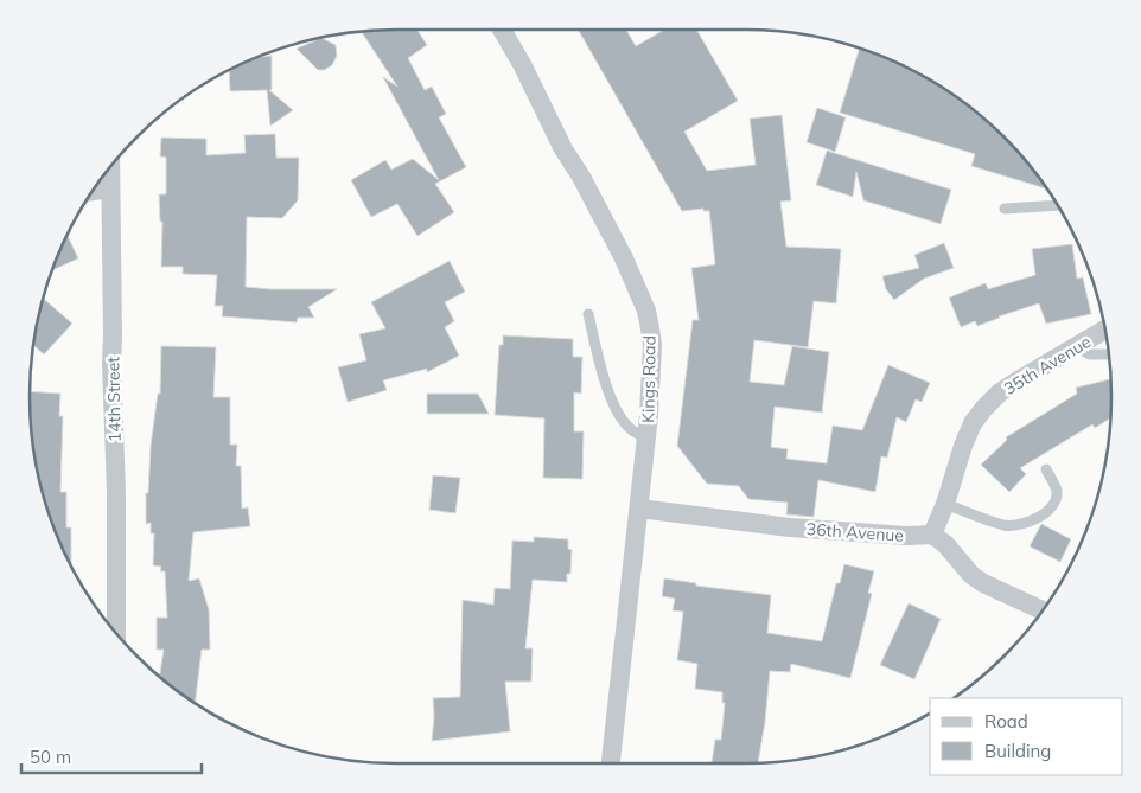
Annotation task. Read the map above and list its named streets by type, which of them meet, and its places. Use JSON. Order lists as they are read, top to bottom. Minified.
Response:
{"streets":{"street":["35th Avenue","Kings Road","14th Street","36th Avenue"]},"crossings":[["35th Avenue","36th Avenue"],["Kings Road","36th Avenue"]],"legend":["Road","Building"],"scale_bar":"50 m"}
